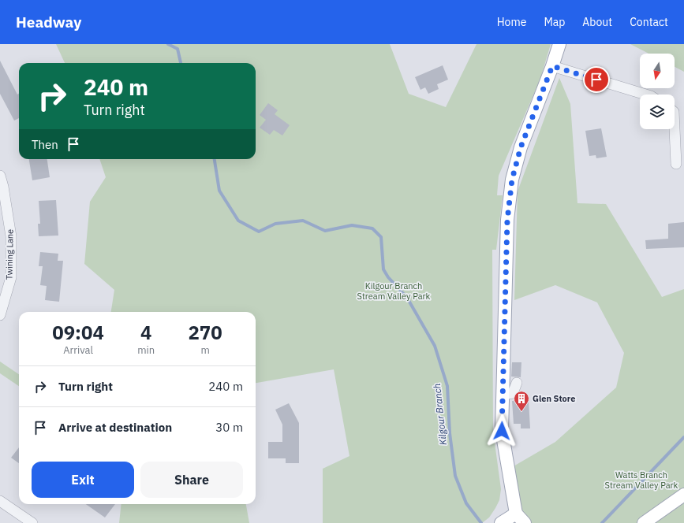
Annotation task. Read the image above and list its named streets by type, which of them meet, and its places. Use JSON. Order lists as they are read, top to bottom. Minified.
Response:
{"streets":{"street":["Twining Lane"]},"water":["Kilgour Branch"],"parks":["Kilgour Branch Stream Valley Park","Watts Branch Stream Valley Park"],"places":{"building":["Glen Store"]},"north":"bottom","page":{"header":"Headway","nav":["Home","Map","About","Contact"],"turn":["240 m","Turn right"],"then":"Then","eta":["09:04","Arrival","4","min","270","m"],"list":[{"name":"Turn right","value":"240 m"},{"name":"Arrive at destination","value":"30 m"}],"buttons":["Exit","Share"]}}
